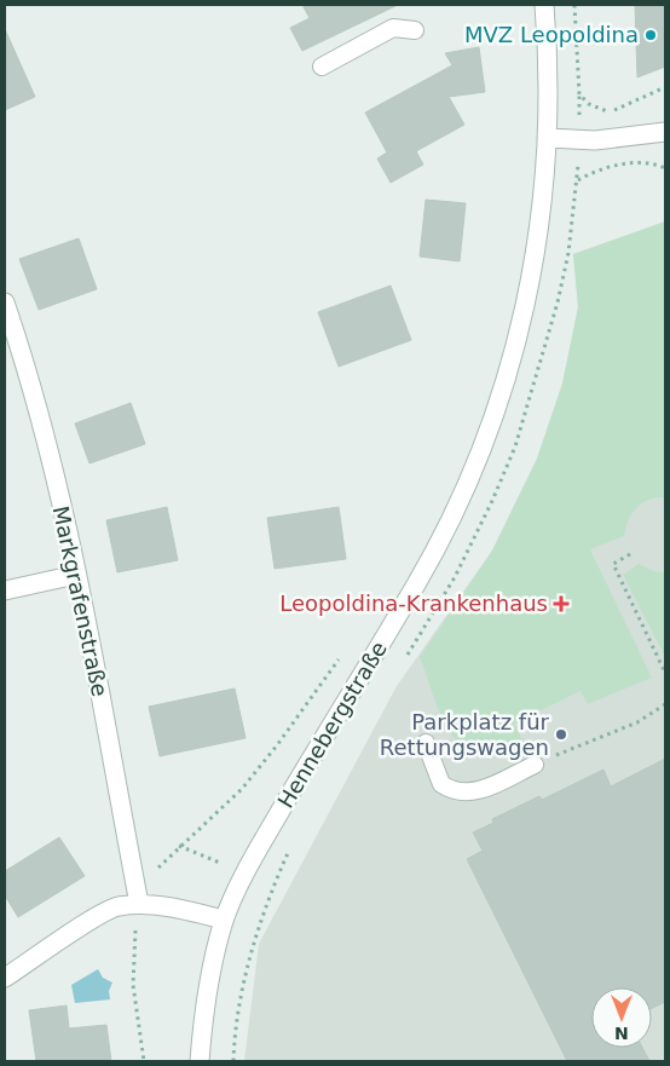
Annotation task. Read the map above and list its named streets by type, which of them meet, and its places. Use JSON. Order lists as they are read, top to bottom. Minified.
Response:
{"streets":{"street":["Markgrafenstraße","Hennebergstraße"]},"places":{"other":["MVZ Leopoldina","Parkplatz für Rettungswagen"],"health":["Leopoldina-Krankenhaus"]},"north":"bottom"}
